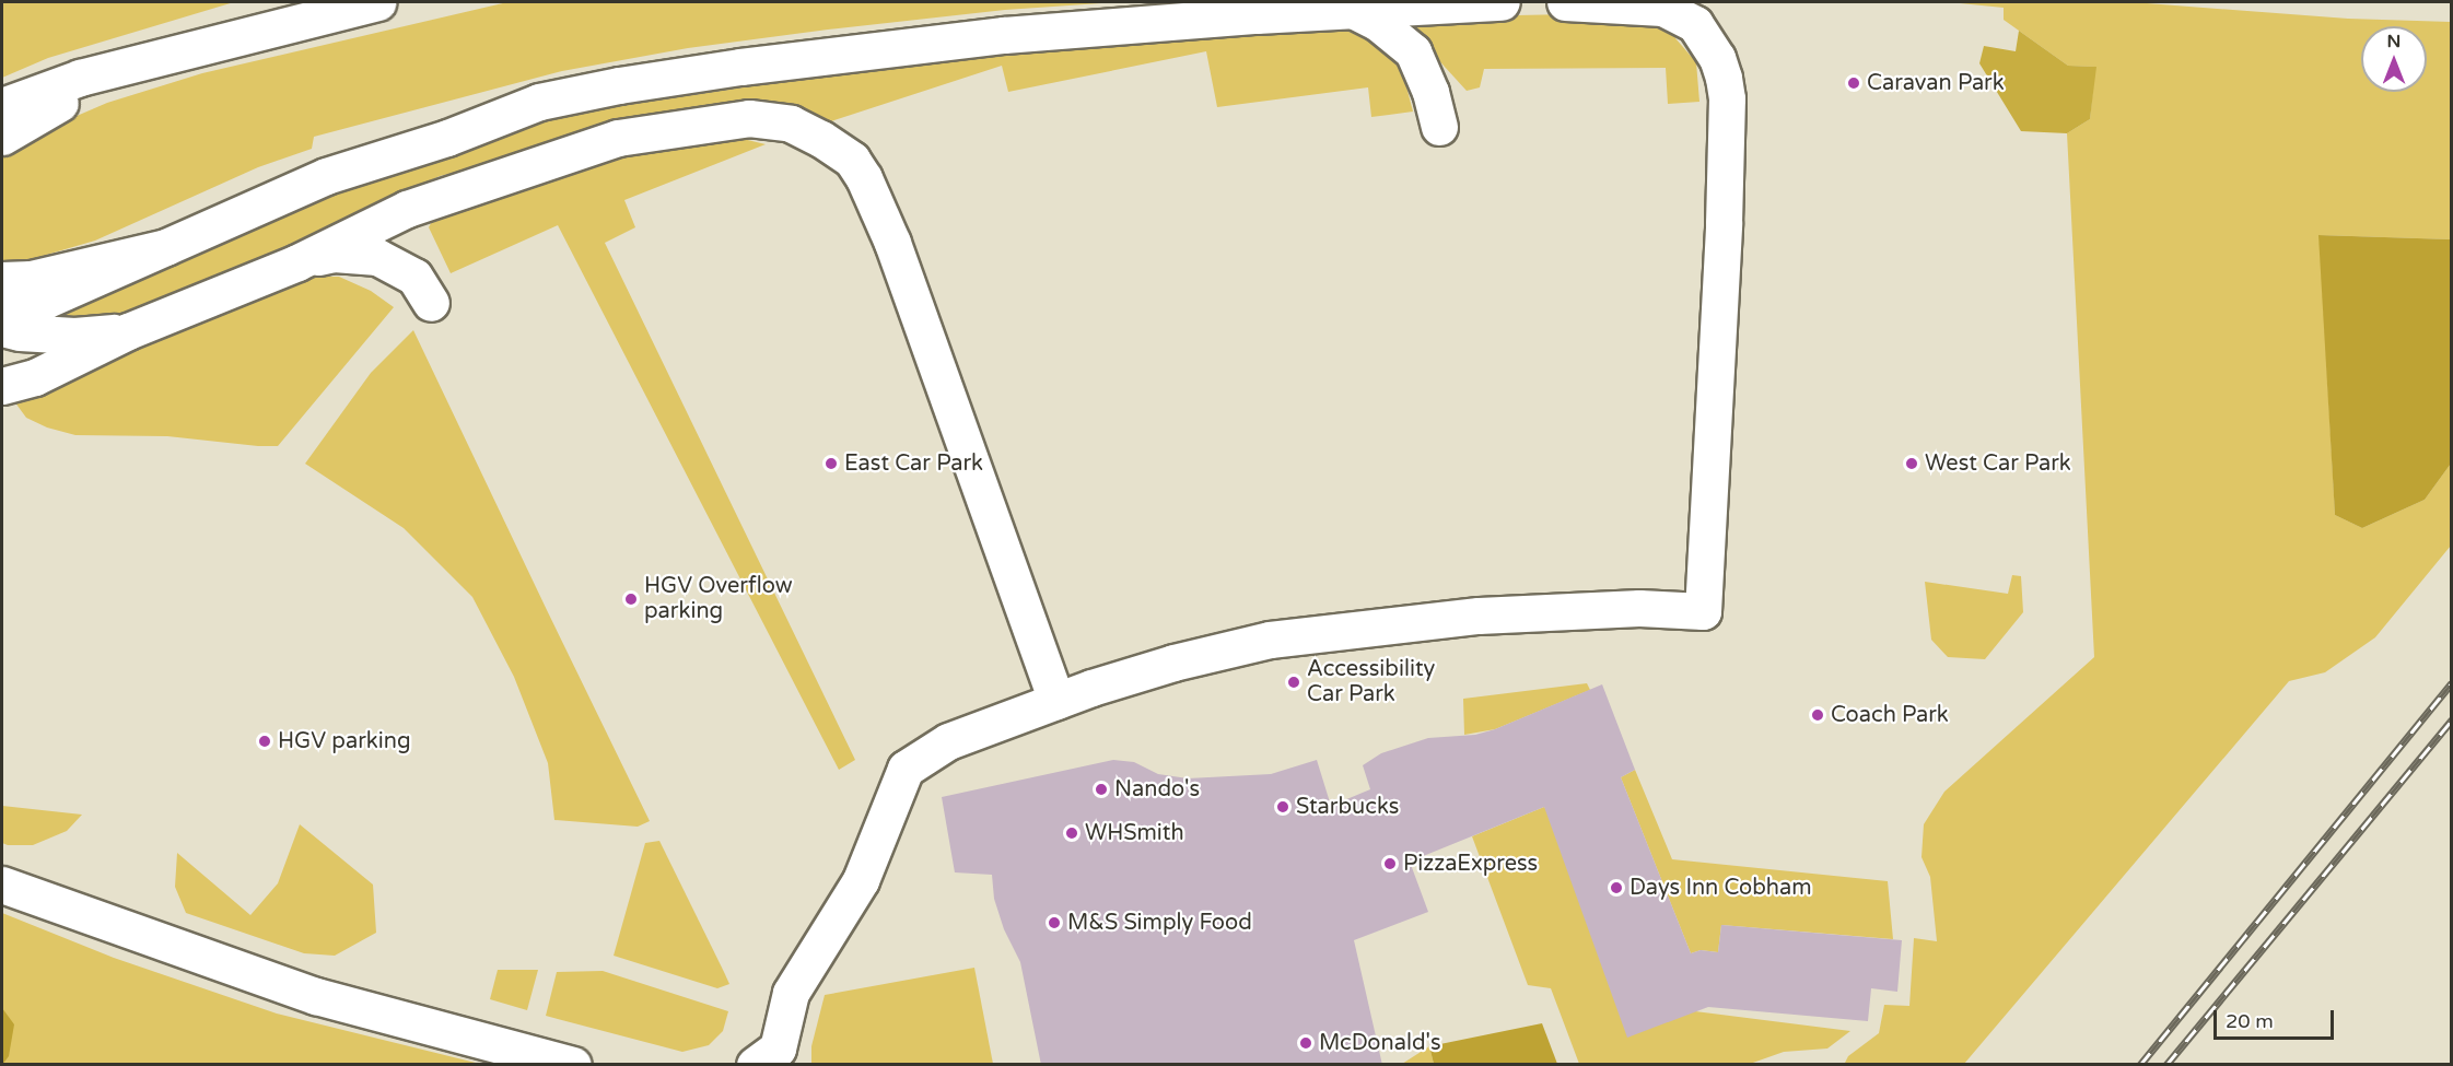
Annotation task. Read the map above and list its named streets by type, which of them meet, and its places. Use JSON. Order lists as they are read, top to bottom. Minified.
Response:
{"places":["Caravan Park","East Car Park","West Car Park","HGV Overflow parking","Accessibility Car Park","Coach Park","HGV parking","Nando's","Starbucks","WHSmith","PizzaExpress","Days Inn Cobham","M&S Simply Food","McDonald's"],"scale_bar":"20 m","north":"top"}
